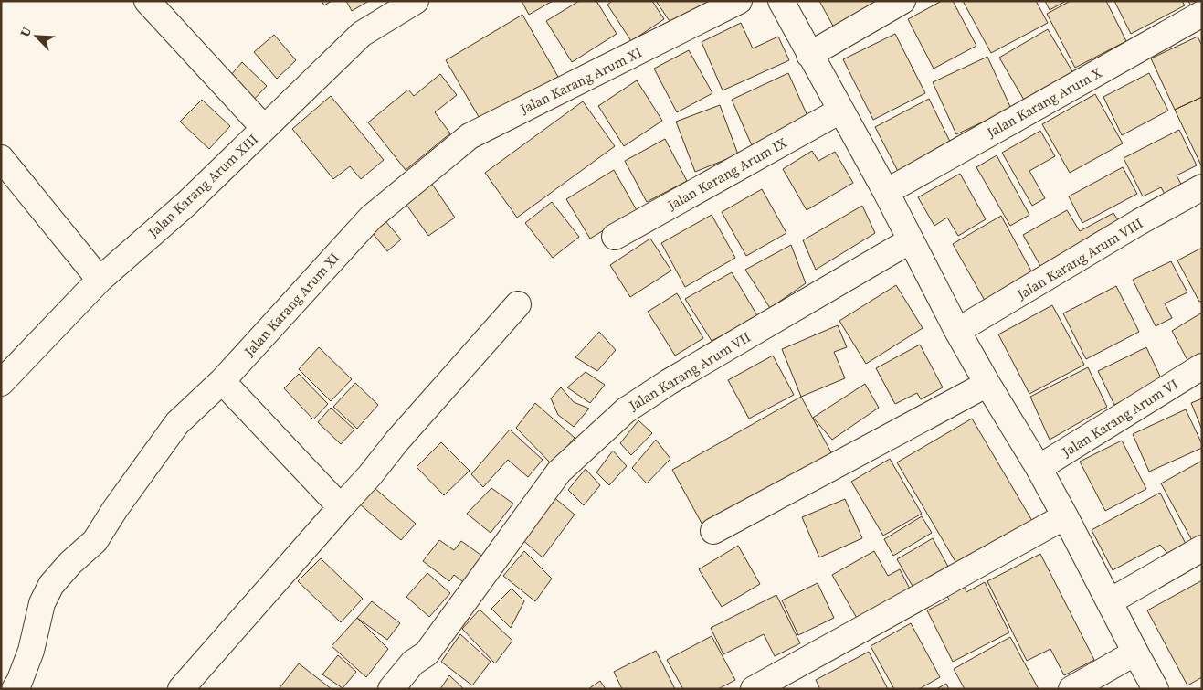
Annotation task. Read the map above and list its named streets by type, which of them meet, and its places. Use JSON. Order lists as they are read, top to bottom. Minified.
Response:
{"streets":{"street":["Jalan Karang Arum XI","Jalan Karang Arum X","Jalan Karang Arum IX","Jalan Karang Arum XIII","Jalan Karang Arum VIII","Jalan Karang Arum VII","Jalan Karang Arum VI"]},"north":"top left"}
